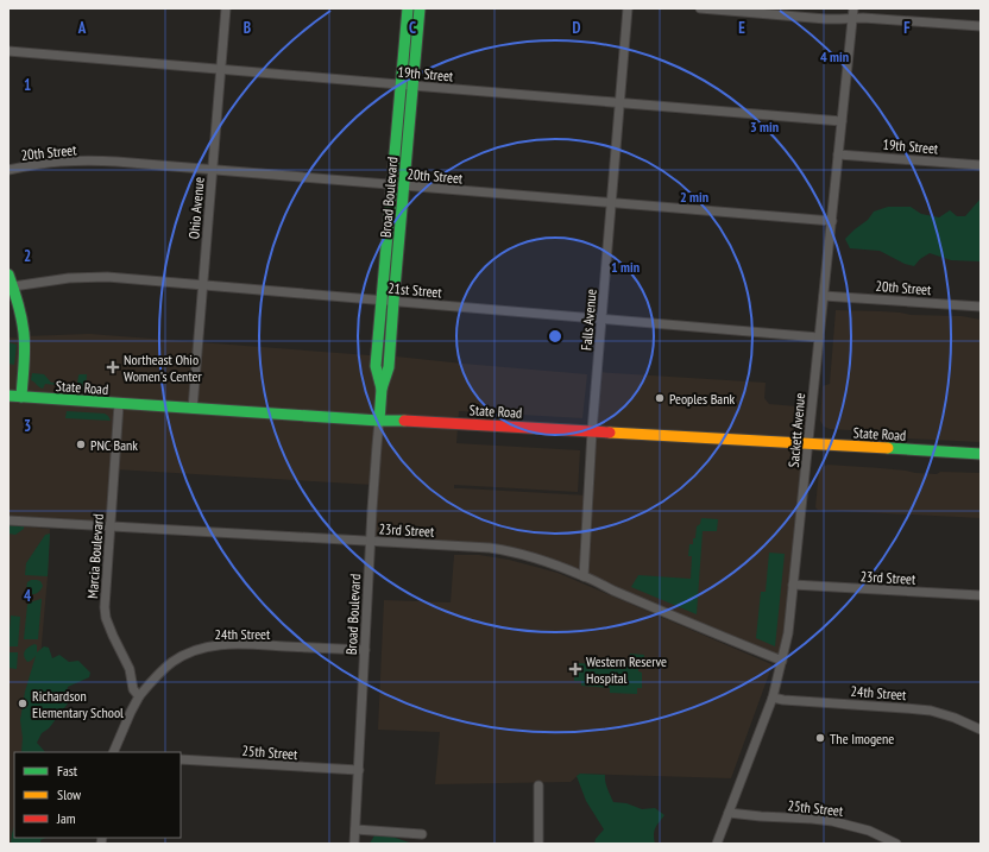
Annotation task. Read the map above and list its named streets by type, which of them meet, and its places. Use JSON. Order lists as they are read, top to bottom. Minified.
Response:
{"streets":{"main road":["Broad Boulevard","State Road"],"street":["19th Street","20th Street","Ohio Avenue","21st Street","Falls Avenue","Sackett Avenue","23rd Street","Marcia Boulevard","24th Street","25th Street"]},"crossings":[["19th Street","Broad Boulevard"],["19th Street","Ohio Avenue"],["19th Street","Falls Avenue"],["19th Street","Sackett Avenue"],["20th Street","Broad Boulevard"],["20th Street","Ohio Avenue"],["20th Street","Falls Avenue"],["20th Street","Sackett Avenue"],["Broad Boulevard","21st Street"],["Broad Boulevard","State Road"],["Broad Boulevard","23rd Street"],["Broad Boulevard","24th Street"],["Broad Boulevard","25th Street"],["Ohio Avenue","21st Street"],["Ohio Avenue","State Road"],["21st Street","Falls Avenue"],["21st Street","Sackett Avenue"],["Falls Avenue","State Road"],["Falls Avenue","23rd Street"],["State Road","Sackett Avenue"],["State Road","Marcia Boulevard"],["Sackett Avenue","23rd Street"],["Sackett Avenue","24th Street"],["Sackett Avenue","25th Street"],["23rd Street","Marcia Boulevard"],["Marcia Boulevard","24th Street"]],"places":{"health":["Northeast Ohio Women's Center","Western Reserve Hospital"],"other":["Peoples Bank","PNC Bank","Richardson Elementary School","The Imogene"]},"legend":["Fast","Slow","Jam"],"grid":{"columns":["A","B","C","D","E","F"],"rows":["1","2","3","4"]},"rings":["4 min","3 min","2 min","1 min"]}
